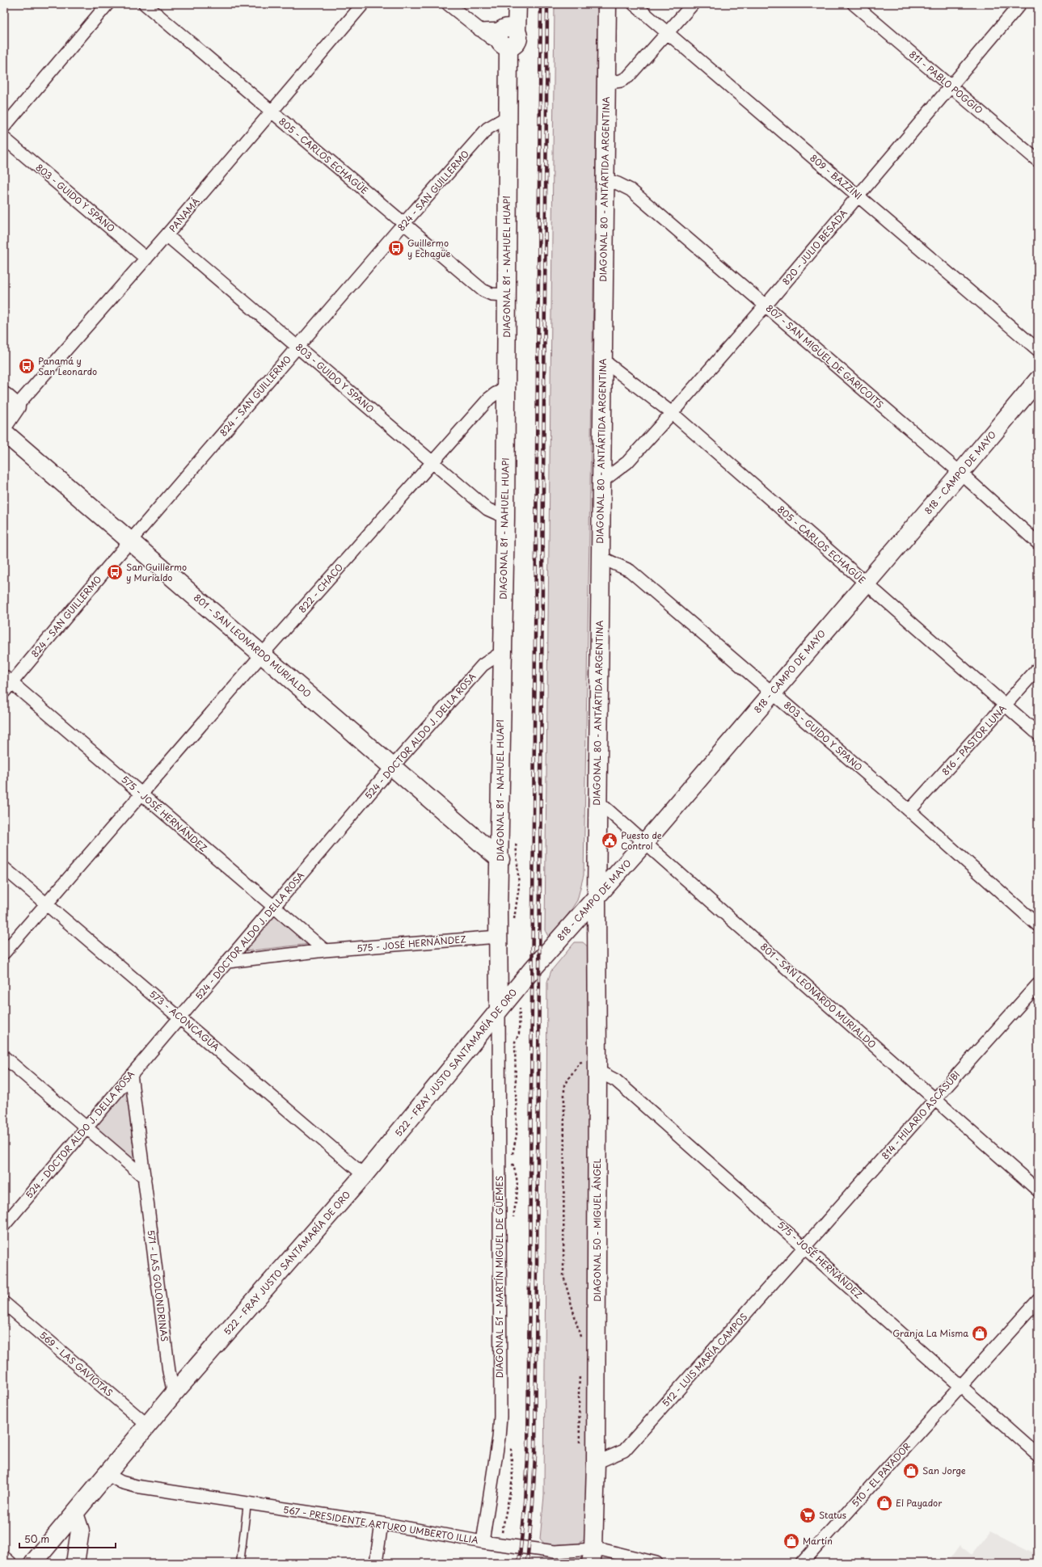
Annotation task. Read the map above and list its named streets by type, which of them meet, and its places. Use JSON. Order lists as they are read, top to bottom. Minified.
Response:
{"streets":{"street":["811 - PABLO POGGIO","805 - CARLOS ECHAGÜE","809 - BAZZINI","DIAGONAL 80 - ANTÁRTIDA ARGENTINA","824 - SAN GUILLERMO","803 - GUIDO Y SPANO","PANAMÁ","820 - JULIO BESADA","DIAGONAL 81 - NAHUEL HUAPI","807 - SAN MIGUEL DE GARICOITS","818 - CAMPO DE MAYO","822 - CHACO","801 - SAN LEONARDO MURIALDO","524 - DOCTOR ALDO J. DELLA ROSA","816 - PASTOR LUNA","575 - JOSÉ HERNÁNDEZ","573 - ACONCAGUA","522 - FRAY JUSTO SANTAMARÍA DE ORO","814 - HILARIO ASCASUBI","DIAGONAL 50 - MIGUEL ÁNGEL","DIAGONAL 51 - MARTÍN MIGUEL DE GÜEMES","571 - LAS GOLONDRINAS","512 - LUIS MARÍA CAMPOS","569 - LAS GAVIOTAS","510 - EL PAYADOR","567 - PRESIDENTE ARTURO UMBERTO ILLIA"]},"crossings":[["811 - PABLO POGGIO","820 - JULIO BESADA"],["805 - CARLOS ECHAGÜE","DIAGONAL 80 - ANTÁRTIDA ARGENTINA"],["805 - CARLOS ECHAGÜE","824 - SAN GUILLERMO"],["805 - CARLOS ECHAGÜE","PANAMÁ"],["805 - CARLOS ECHAGÜE","820 - JULIO BESADA"],["805 - CARLOS ECHAGÜE","DIAGONAL 81 - NAHUEL HUAPI"],["805 - CARLOS ECHAGÜE","818 - CAMPO DE MAYO"],["805 - CARLOS ECHAGÜE","816 - PASTOR LUNA"],["809 - BAZZINI","820 - JULIO BESADA"],["DIAGONAL 80 - ANTÁRTIDA ARGENTINA","803 - GUIDO Y SPANO"],["DIAGONAL 80 - ANTÁRTIDA ARGENTINA","820 - JULIO BESADA"],["DIAGONAL 80 - ANTÁRTIDA ARGENTINA","807 - SAN MIGUEL DE GARICOITS"],["DIAGONAL 80 - ANTÁRTIDA ARGENTINA","818 - CAMPO DE MAYO"],["DIAGONAL 80 - ANTÁRTIDA ARGENTINA","801 - SAN LEONARDO MURIALDO"],["DIAGONAL 80 - ANTÁRTIDA ARGENTINA","DIAGONAL 50 - MIGUEL ÁNGEL"],["824 - SAN GUILLERMO","803 - GUIDO Y SPANO"],["824 - SAN GUILLERMO","DIAGONAL 81 - NAHUEL HUAPI"],["824 - SAN GUILLERMO","801 - SAN LEONARDO MURIALDO"],["824 - SAN GUILLERMO","575 - JOSÉ HERNÁNDEZ"],["803 - GUIDO Y SPANO","PANAMÁ"],["803 - GUIDO Y SPANO","DIAGONAL 81 - NAHUEL HUAPI"],["803 - GUIDO Y SPANO","818 - CAMPO DE MAYO"],["803 - GUIDO Y SPANO","822 - CHACO"],["803 - GUIDO Y SPANO","816 - PASTOR LUNA"],["820 - JULIO BESADA","807 - SAN MIGUEL DE GARICOITS"],["DIAGONAL 81 - NAHUEL HUAPI","822 - CHACO"],["DIAGONAL 81 - NAHUEL HUAPI","801 - SAN LEONARDO MURIALDO"],["DIAGONAL 81 - NAHUEL HUAPI","524 - DOCTOR ALDO J. DELLA ROSA"],["DIAGONAL 81 - NAHUEL HUAPI","575 - JOSÉ HERNÁNDEZ"],["DIAGONAL 81 - NAHUEL HUAPI","522 - FRAY JUSTO SANTAMARÍA DE ORO"],["DIAGONAL 81 - NAHUEL HUAPI","DIAGONAL 51 - MARTÍN MIGUEL DE GÜEMES"],["807 - SAN MIGUEL DE GARICOITS","818 - CAMPO DE MAYO"],["818 - CAMPO DE MAYO","801 - SAN LEONARDO MURIALDO"],["818 - CAMPO DE MAYO","522 - FRAY JUSTO SANTAMARÍA DE ORO"],["818 - CAMPO DE MAYO","DIAGONAL 50 - MIGUEL ÁNGEL"],["822 - CHACO","801 - SAN LEONARDO MURIALDO"],["822 - CHACO","575 - JOSÉ HERNÁNDEZ"],["822 - CHACO","573 - ACONCAGUA"],["801 - SAN LEONARDO MURIALDO","524 - DOCTOR ALDO J. DELLA ROSA"],["801 - SAN LEONARDO MURIALDO","814 - HILARIO ASCASUBI"],["524 - DOCTOR ALDO J. DELLA ROSA","575 - JOSÉ HERNÁNDEZ"],["524 - DOCTOR ALDO J. DELLA ROSA","573 - ACONCAGUA"],["524 - DOCTOR ALDO J. DELLA ROSA","571 - LAS GOLONDRINAS"],["575 - JOSÉ HERNÁNDEZ","814 - HILARIO ASCASUBI"],["575 - JOSÉ HERNÁNDEZ","DIAGONAL 50 - MIGUEL ÁNGEL"],["575 - JOSÉ HERNÁNDEZ","512 - LUIS MARÍA CAMPOS"],["575 - JOSÉ HERNÁNDEZ","510 - EL PAYADOR"],["573 - ACONCAGUA","522 - FRAY JUSTO SANTAMARÍA DE ORO"],["522 - FRAY JUSTO SANTAMARÍA DE ORO","DIAGONAL 51 - MARTÍN MIGUEL DE GÜEMES"],["522 - FRAY JUSTO SANTAMARÍA DE ORO","571 - LAS GOLONDRINAS"],["522 - FRAY JUSTO SANTAMARÍA DE ORO","569 - LAS GAVIOTAS"],["522 - FRAY JUSTO SANTAMARÍA DE ORO","567 - PRESIDENTE ARTURO UMBERTO ILLIA"],["814 - HILARIO ASCASUBI","512 - LUIS MARÍA CAMPOS"],["DIAGONAL 50 - MIGUEL ÁNGEL","512 - LUIS MARÍA CAMPOS"],["DIAGONAL 50 - MIGUEL ÁNGEL","567 - PRESIDENTE ARTURO UMBERTO ILLIA"],["DIAGONAL 51 - MARTÍN MIGUEL DE GÜEMES","567 - PRESIDENTE ARTURO UMBERTO ILLIA"]],"places":{"bus stop":["Guillermo y Echagüe","Panamá y San Leonardo","San Guillermo y Murialdo"],"public building":["Puesto de Control"],"shop":["Granja La Misma","San Jorge","El Payador","Martín"],"supermarket":["Status"]},"scale_bar":"50 m"}
